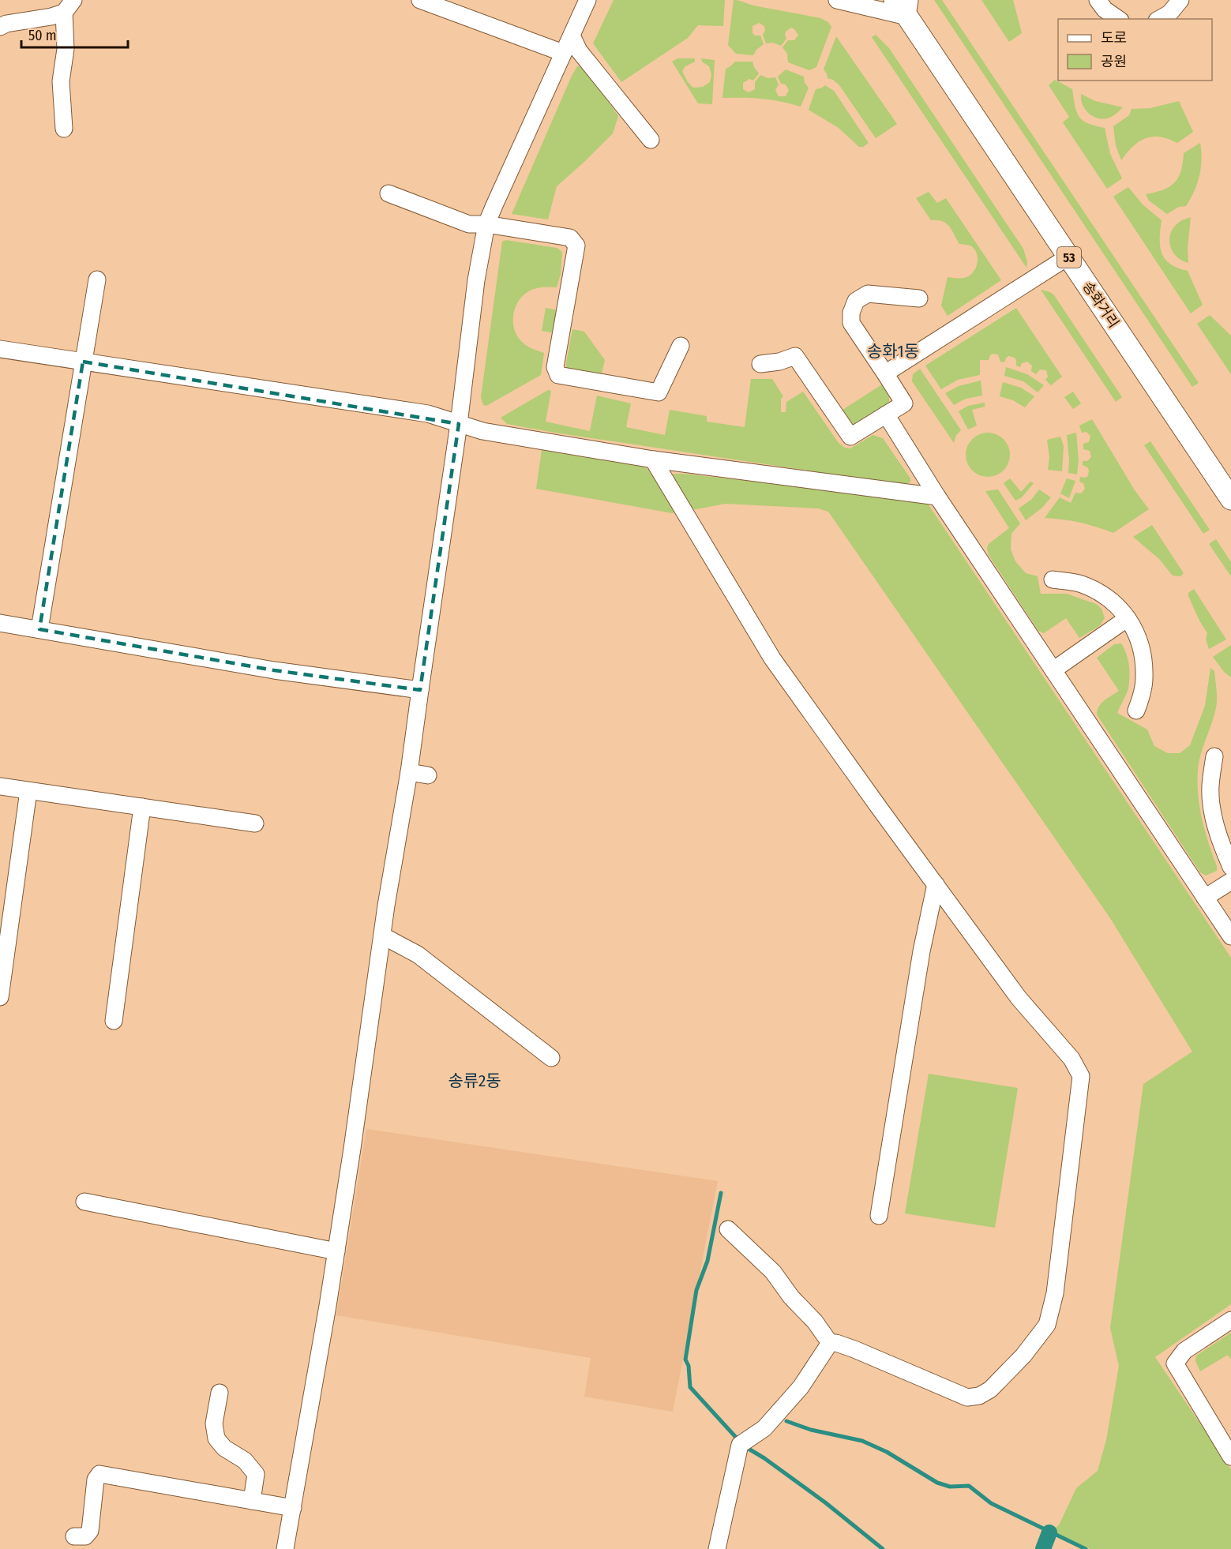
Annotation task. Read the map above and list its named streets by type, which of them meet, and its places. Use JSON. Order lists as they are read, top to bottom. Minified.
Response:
{"streets":{"main road":["53","송화거리"]},"districts":["송화1동","송류2동"],"legend":["도로","공원"],"scale_bar":"50 m"}
